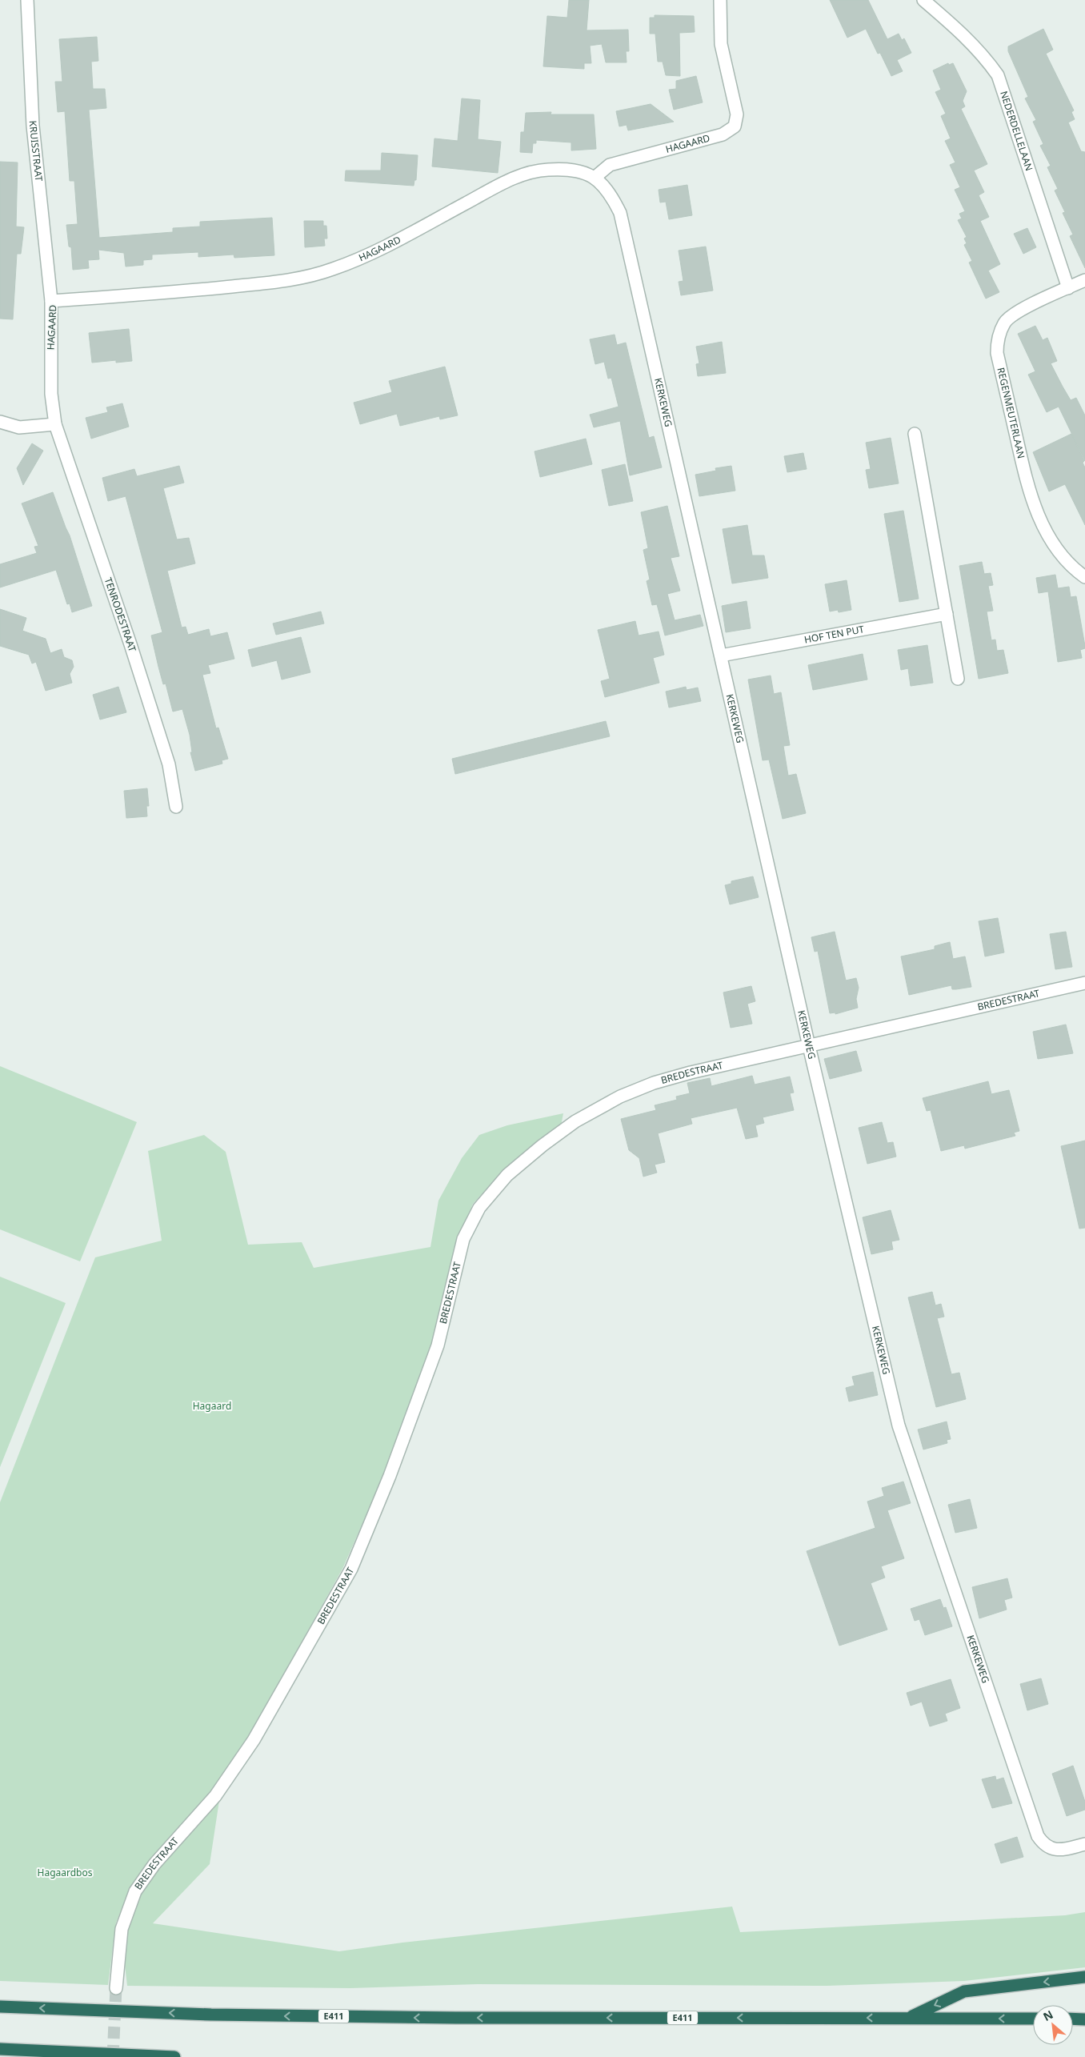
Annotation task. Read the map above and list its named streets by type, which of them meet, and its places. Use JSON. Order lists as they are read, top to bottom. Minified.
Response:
{"streets":{"highway":["E411"],"street":["NEDERDELLELAAN","HAGAARD","KRUISSTRAAT","KERKEWEG","REGENMEUTERLAAN","TENRODESTRAAT","HOF TEN PUT","BREDESTRAAT"]},"crossings":[["NEDERDELLELAAN","REGENMEUTERLAAN"],["HAGAARD","KRUISSTRAAT"],["HAGAARD","KERKEWEG"],["HAGAARD","TENRODESTRAAT"],["KERKEWEG","HOF TEN PUT"],["KERKEWEG","BREDESTRAAT"]],"parks":["Hagaard","Hagaardbos"],"north":"top left"}
